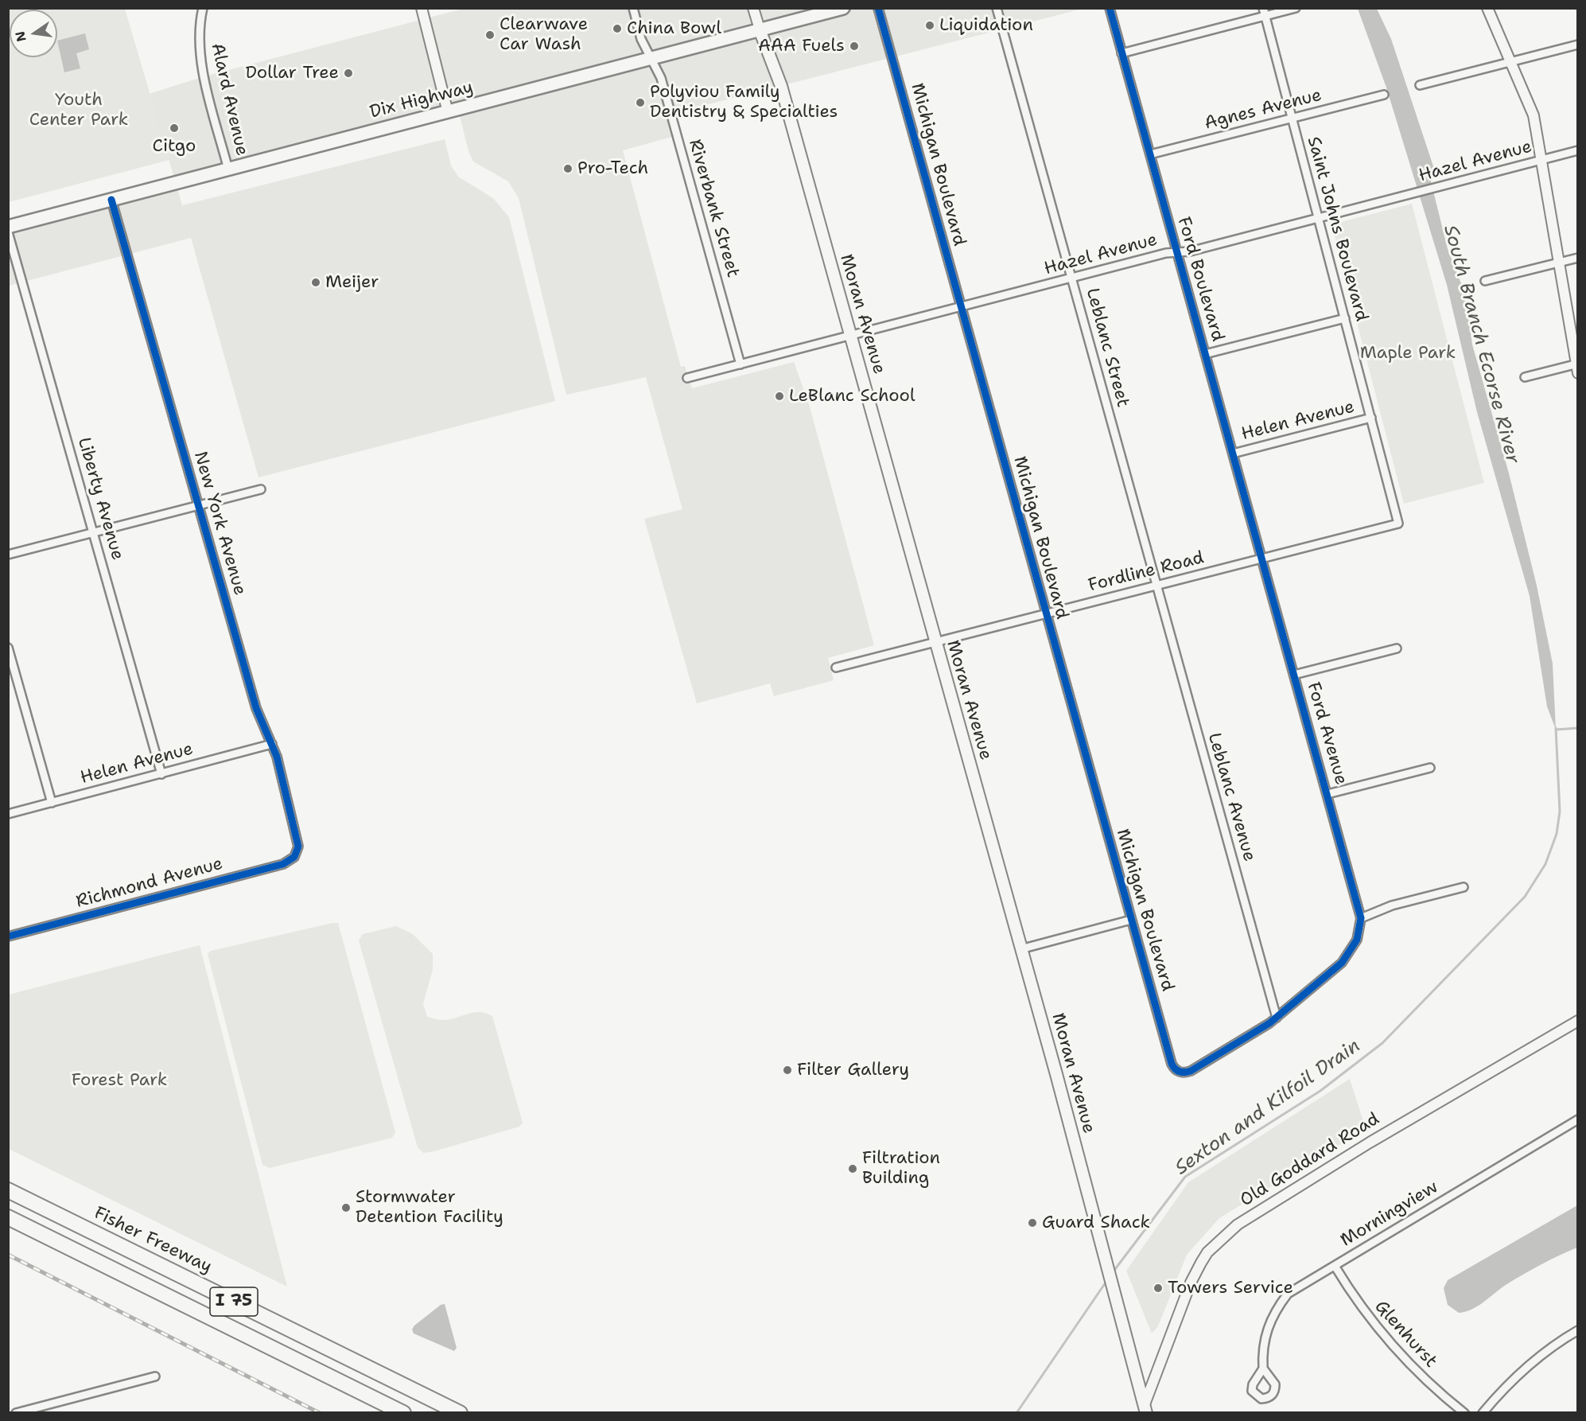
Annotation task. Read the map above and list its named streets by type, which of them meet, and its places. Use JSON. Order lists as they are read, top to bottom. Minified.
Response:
{"streets":{"highway":["Fisher Freeway","I 75"],"main road":["Dix Highway","Moran Avenue"],"street":["Alard Avenue","Agnes Avenue","Hazel Avenue","Michigan Boulevard","Riverbank Street","Saint Johns Boulevard","Ford Boulevard","Leblanc Street","Helen Avenue","Liberty Avenue","New York Avenue","Fordline Road","Ford Avenue","Leblanc Avenue","Richmond Avenue","Old Goddard Road","Morningview","Glenhurst"]},"crossings":[["Alard Avenue","Dix Highway"],["Dix Highway","Riverbank Street"],["Dix Highway","Moran Avenue"],["Dix Highway","New York Avenue"],["Agnes Avenue","Saint Johns Boulevard"],["Agnes Avenue","Ford Boulevard"],["Hazel Avenue","Michigan Boulevard"],["Hazel Avenue","Riverbank Street"],["Hazel Avenue","Saint Johns Boulevard"],["Hazel Avenue","Ford Boulevard"],["Hazel Avenue","Moran Avenue"],["Hazel Avenue","Leblanc Street"],["Michigan Boulevard","Fordline Road"],["Michigan Boulevard","Leblanc Avenue"],["Saint Johns Boulevard","Helen Avenue"],["Saint Johns Boulevard","Fordline Road"],["Ford Boulevard","Helen Avenue"],["Ford Boulevard","Fordline Road"],["Ford Boulevard","Ford Avenue"],["Moran Avenue","Fordline Road"],["Moran Avenue","Old Goddard Road"],["Leblanc Street","Fordline Road"],["Leblanc Street","Leblanc Avenue"],["Helen Avenue","Liberty Avenue"],["Helen Avenue","New York Avenue"],["New York Avenue","Richmond Avenue"],["Fordline Road","Ford Avenue"],["Fordline Road","Leblanc Avenue"],["Morningview","Glenhurst"]],"water":["South Branch Ecorse River","Sexton and Kilfoil Drain"],"parks":["Youth Center Park","Maple Park","Forest Park"],"places":["Liquidation","China Bowl","Clearwave Car Wash","AAA Fuels","Dollar Tree","Polyviou Family Dentistry & Specialties","Citgo","Pro-Tech","Meijer","LeBlanc School","Filter Gallery","Filtration Building","Stormwater Detention Facility","Guard Shack","Towers Service"],"north":"left"}
